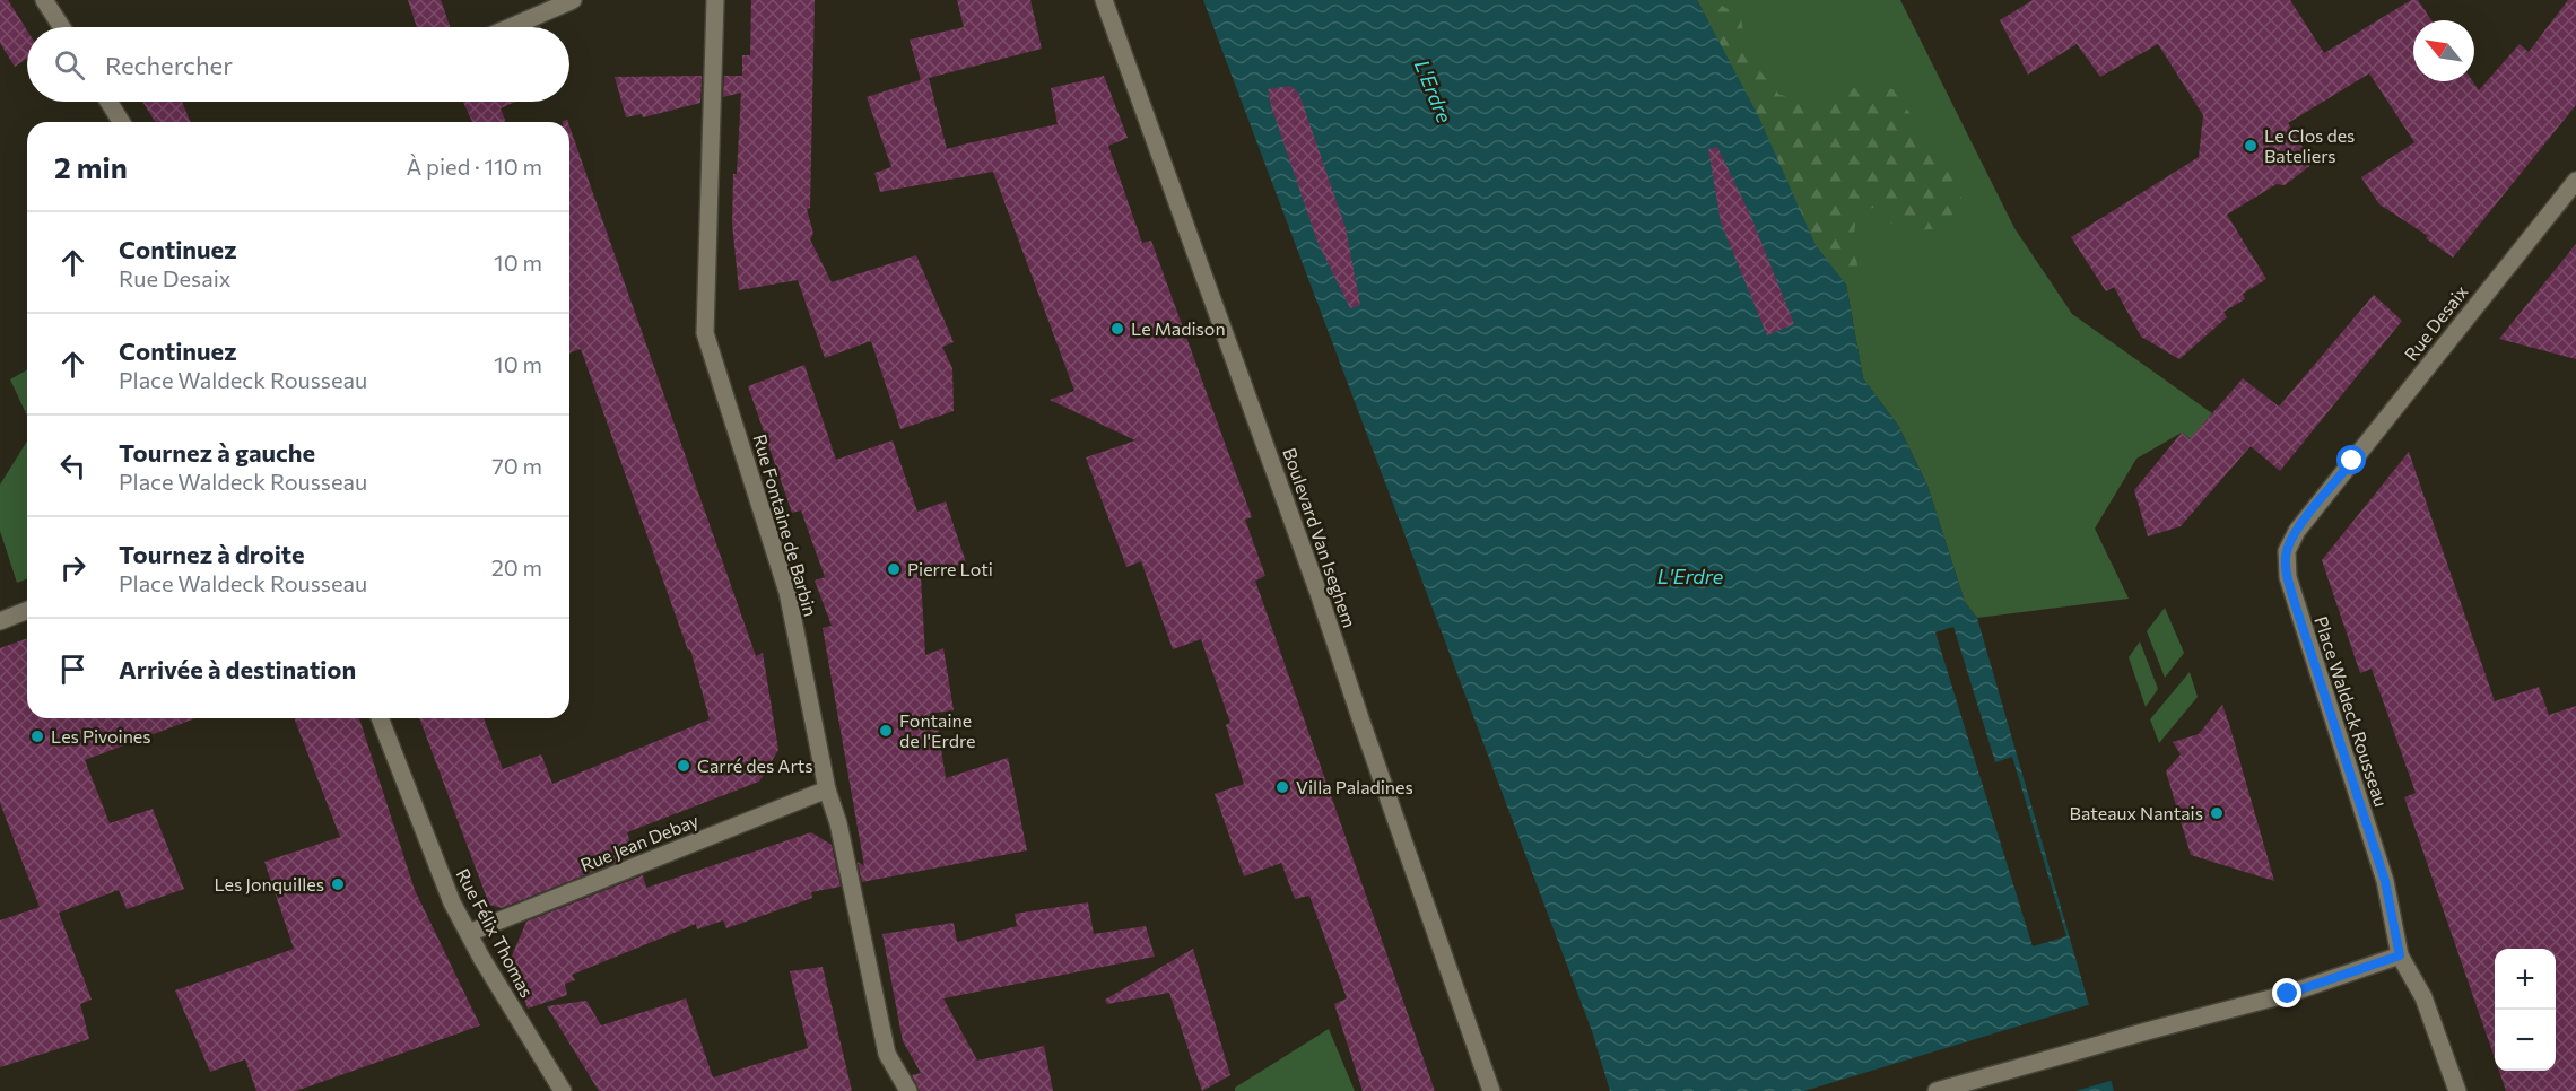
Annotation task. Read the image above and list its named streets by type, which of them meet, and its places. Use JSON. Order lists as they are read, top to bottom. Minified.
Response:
{"streets":{"street":["Rue Desaix","Rue Fontaine de Barbin","Boulevard Van Iseghem","Place Waldeck Rousseau","Rue Jean Debay","Rue Félix Thomas"]},"crossings":[["Rue Desaix","Place Waldeck Rousseau"],["Rue Fontaine de Barbin","Rue Jean Debay"],["Rue Jean Debay","Rue Félix Thomas"]],"water":["L'Erdre"],"places":["Le Clos des Bateliers","Le Madison","Pierre Loti","Fontaine de l'Erdre","Les Pivoines","Carré des Arts","Villa Paladines","Bateaux Nantais","Les Jonquilles"],"north":"top left","page":{"search":"Rechercher","heading":["2 min","À pied · 110 m"],"list":[["Continuez","Rue Desaix","10 m"],["Continuez","Place Waldeck Rousseau","10 m"],["Tournez à gauche","Place Waldeck Rousseau","70 m"],["Tournez à droite","Place Waldeck Rousseau","20 m"],"Arrivée à destination"],"map_buttons":["+","−"]}}
